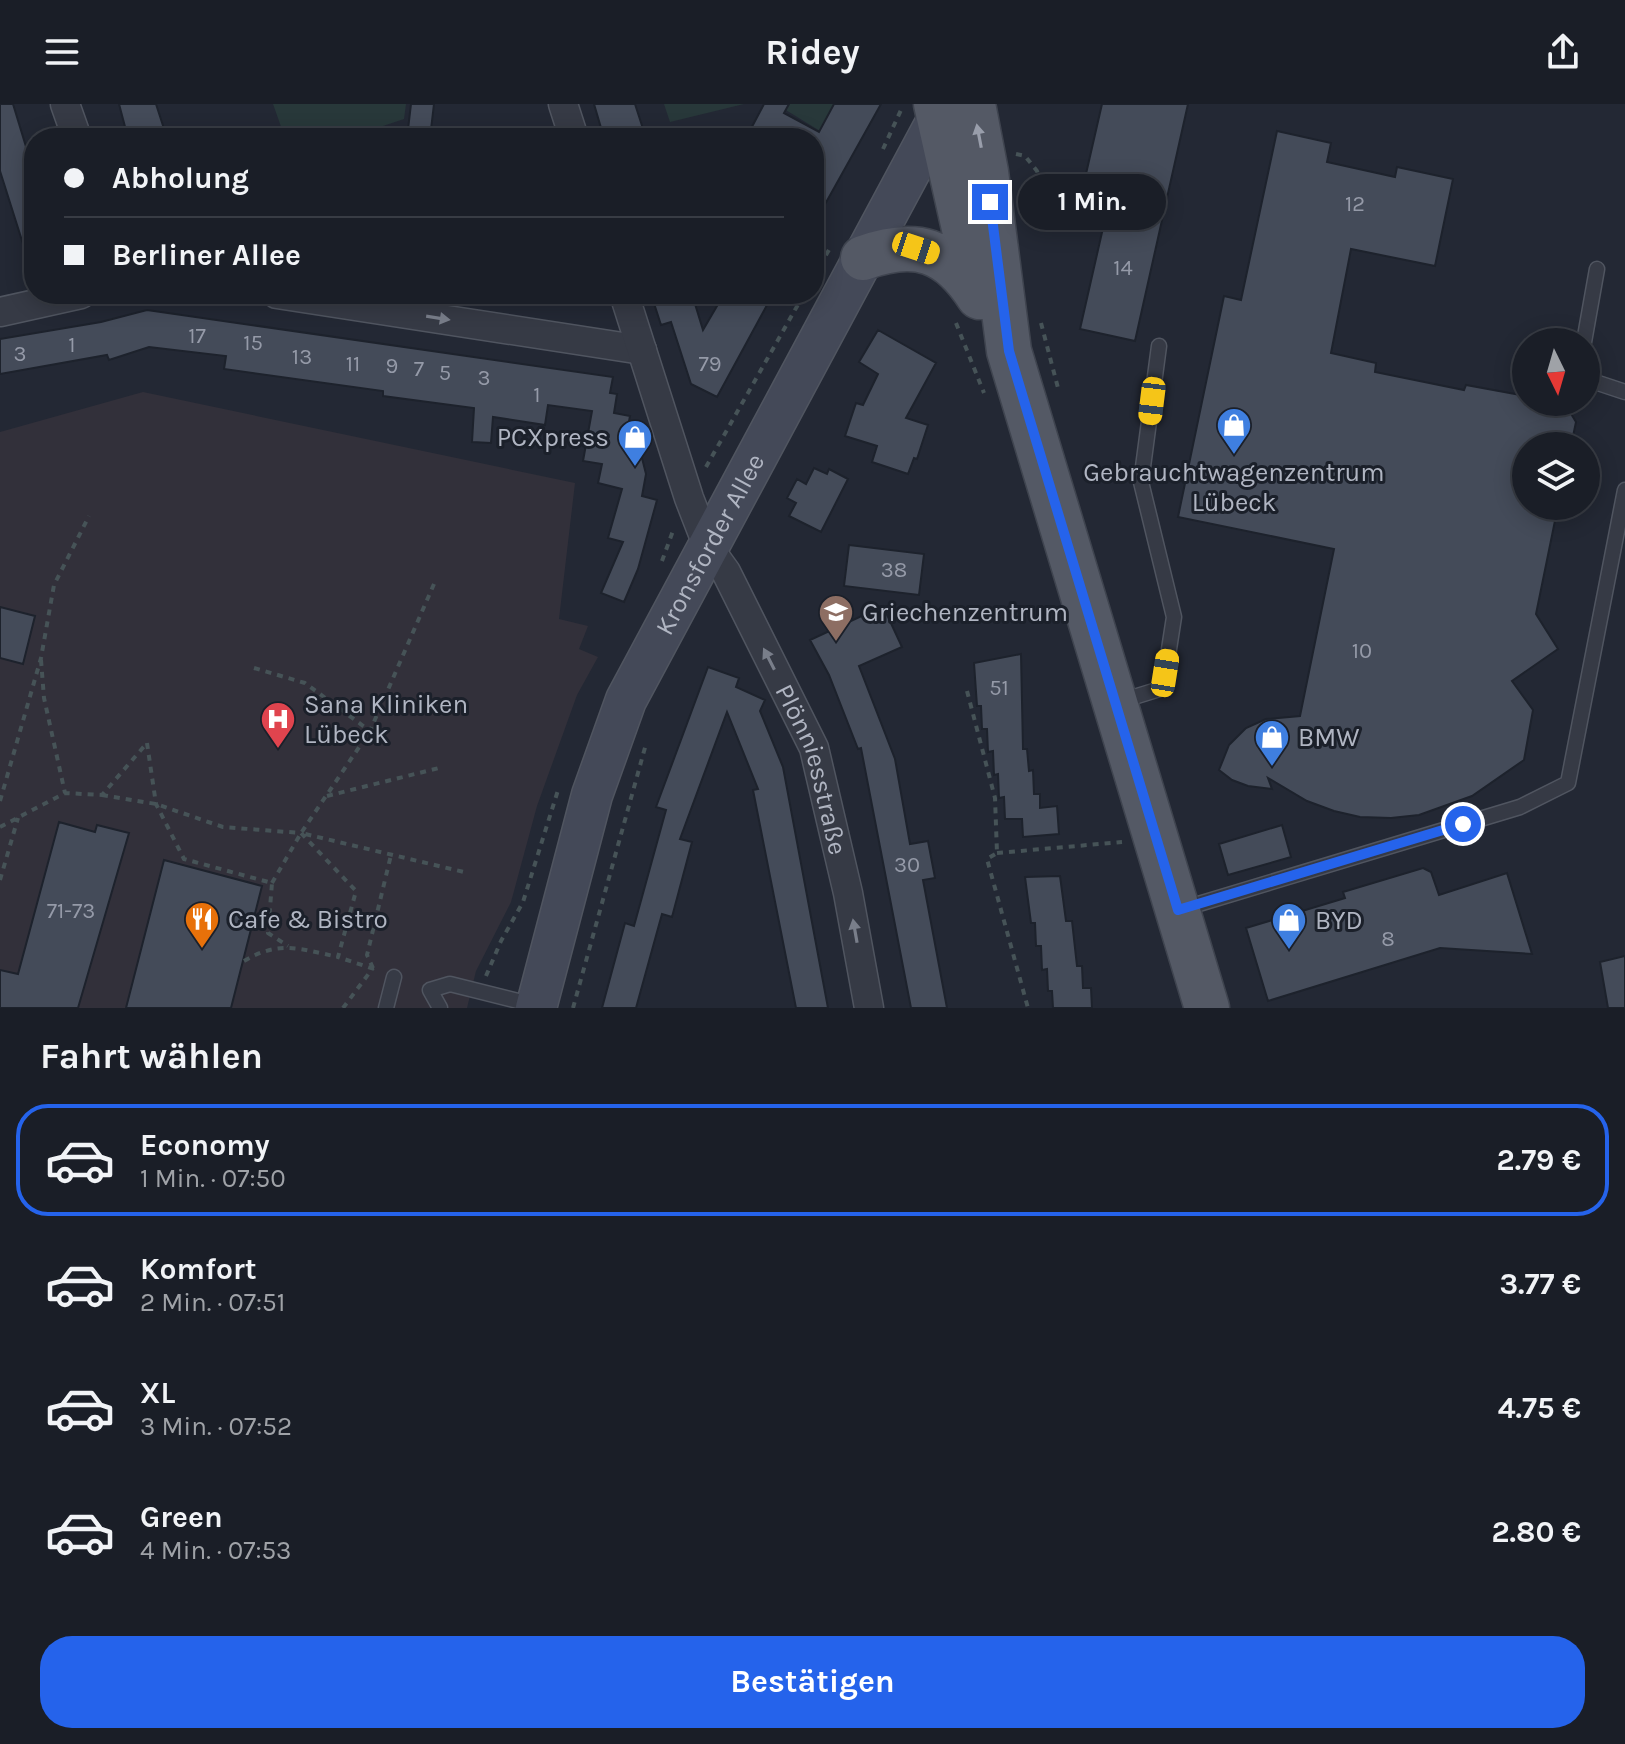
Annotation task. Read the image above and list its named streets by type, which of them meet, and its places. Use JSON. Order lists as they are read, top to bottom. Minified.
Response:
{"streets":{"main road":["Kronsforder Allee"],"street":["Plönniesstraße"]},"crossings":[["Kronsforder Allee","Plönniesstraße"]],"one_way":["Plönniesstraße"],"places":{"shop":["Gebrauchtwagenzentrum Lübeck","PCXpress","BMW","BYD"],"school or university":["Griechenzentrum"],"hospital":["Sana Kliniken Lübeck"],"restaurant":["Cafe & Bistro"]},"house_numbers":["12","14","17","15","1","3","13","11","79","9","7","5","3","1","38","10","51","30","71-73","8"],"north":"bottom","page":{"header":"Ridey","banner":["Abholung","Berliner Allee"],"bubble":"1 Min.","heading":"Fahrt wählen","list":[{"name":"Economy","note":"1 Min. · 07:50","value":"2.79 €"},{"name":"Komfort","note":"2 Min. · 07:51","value":"3.77 €"},{"name":"XL","note":"3 Min. · 07:52","value":"4.75 €"},{"name":"Green","note":"4 Min. · 07:53","value":"2.80 €"}],"buttons":"Bestätigen"}}
